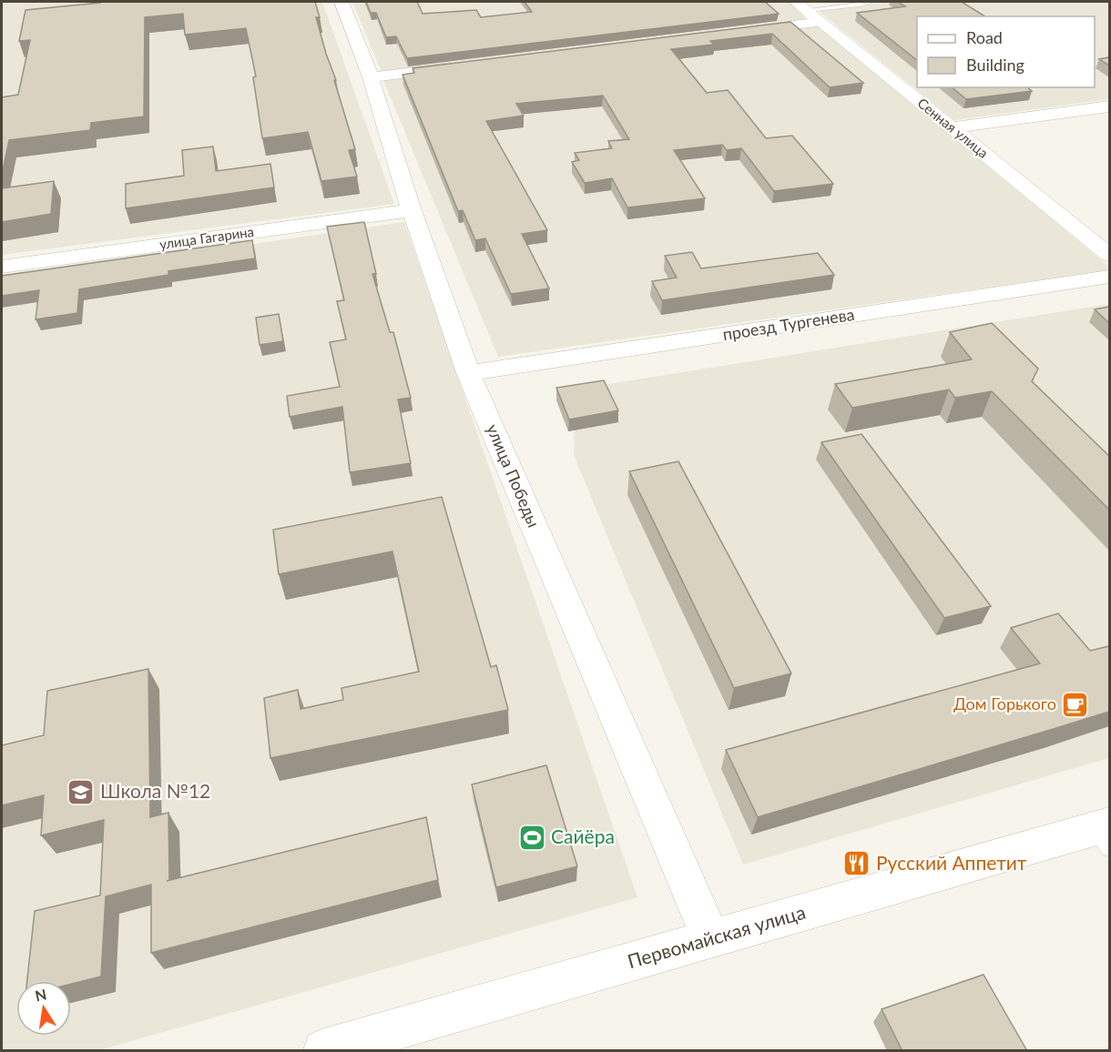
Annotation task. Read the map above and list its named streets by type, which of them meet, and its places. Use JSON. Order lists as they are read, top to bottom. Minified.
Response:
{"streets":{"street":["Сенная улица","улица Гагарина","проезд Тургенева","улица Победы","Первомайская улица"]},"crossings":[["улица Гагарина","улица Победы"],["проезд Тургенева","улица Победы"],["улица Победы","Первомайская улица"]],"places":{"cafe":["Дом Горького"],"school or university":["Школа №12"],"sports":["Сайёра"],"restaurant":["Русский Аппетит"]},"legend":["Road","Building"],"north":"top"}
